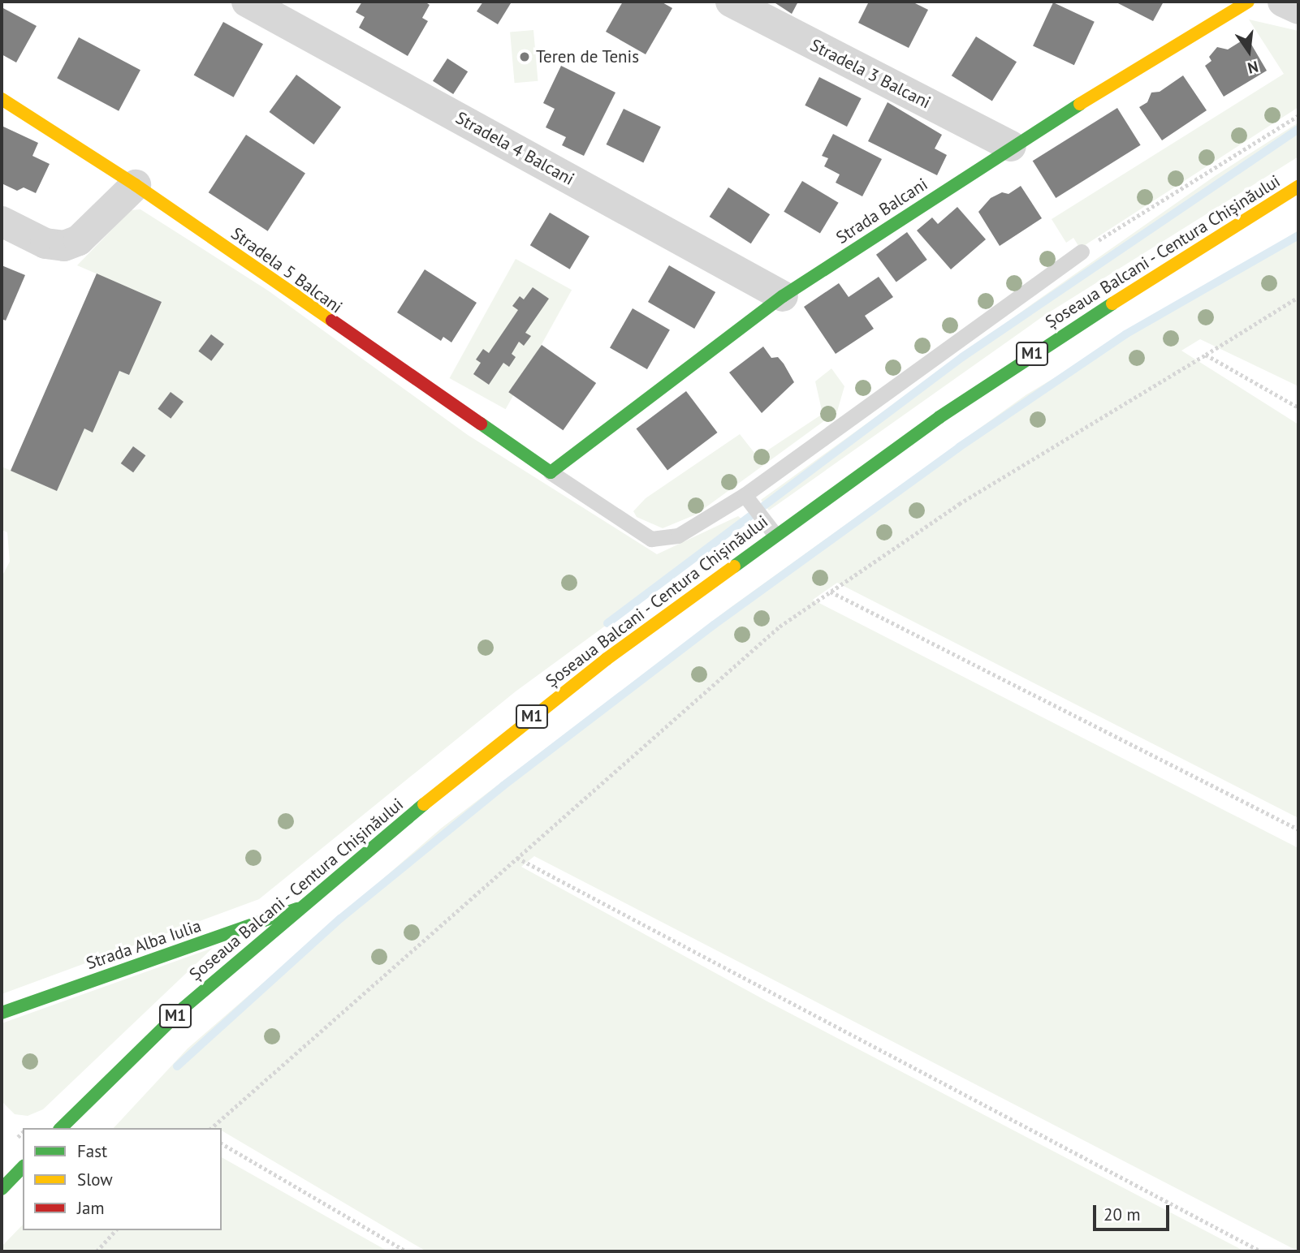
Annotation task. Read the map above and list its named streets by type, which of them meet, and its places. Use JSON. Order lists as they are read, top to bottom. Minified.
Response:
{"streets":{"main road":["Strada Balcani","Șoseaua Balcani - Centura Chișinăului","Stradela 5 Balcani","M1","Strada Alba Iulia"],"street":["Stradela 3 Balcani","Stradela 4 Balcani"]},"crossings":[["Stradela 3 Balcani","Strada Balcani"],["Stradela 4 Balcani","Strada Balcani"],["Strada Balcani","Stradela 5 Balcani"],["Șoseaua Balcani - Centura Chișinăului","Strada Alba Iulia"]],"places":["Teren de Tenis"],"legend":["Fast","Slow","Jam"],"scale_bar":"20 m","north":"bottom"}
